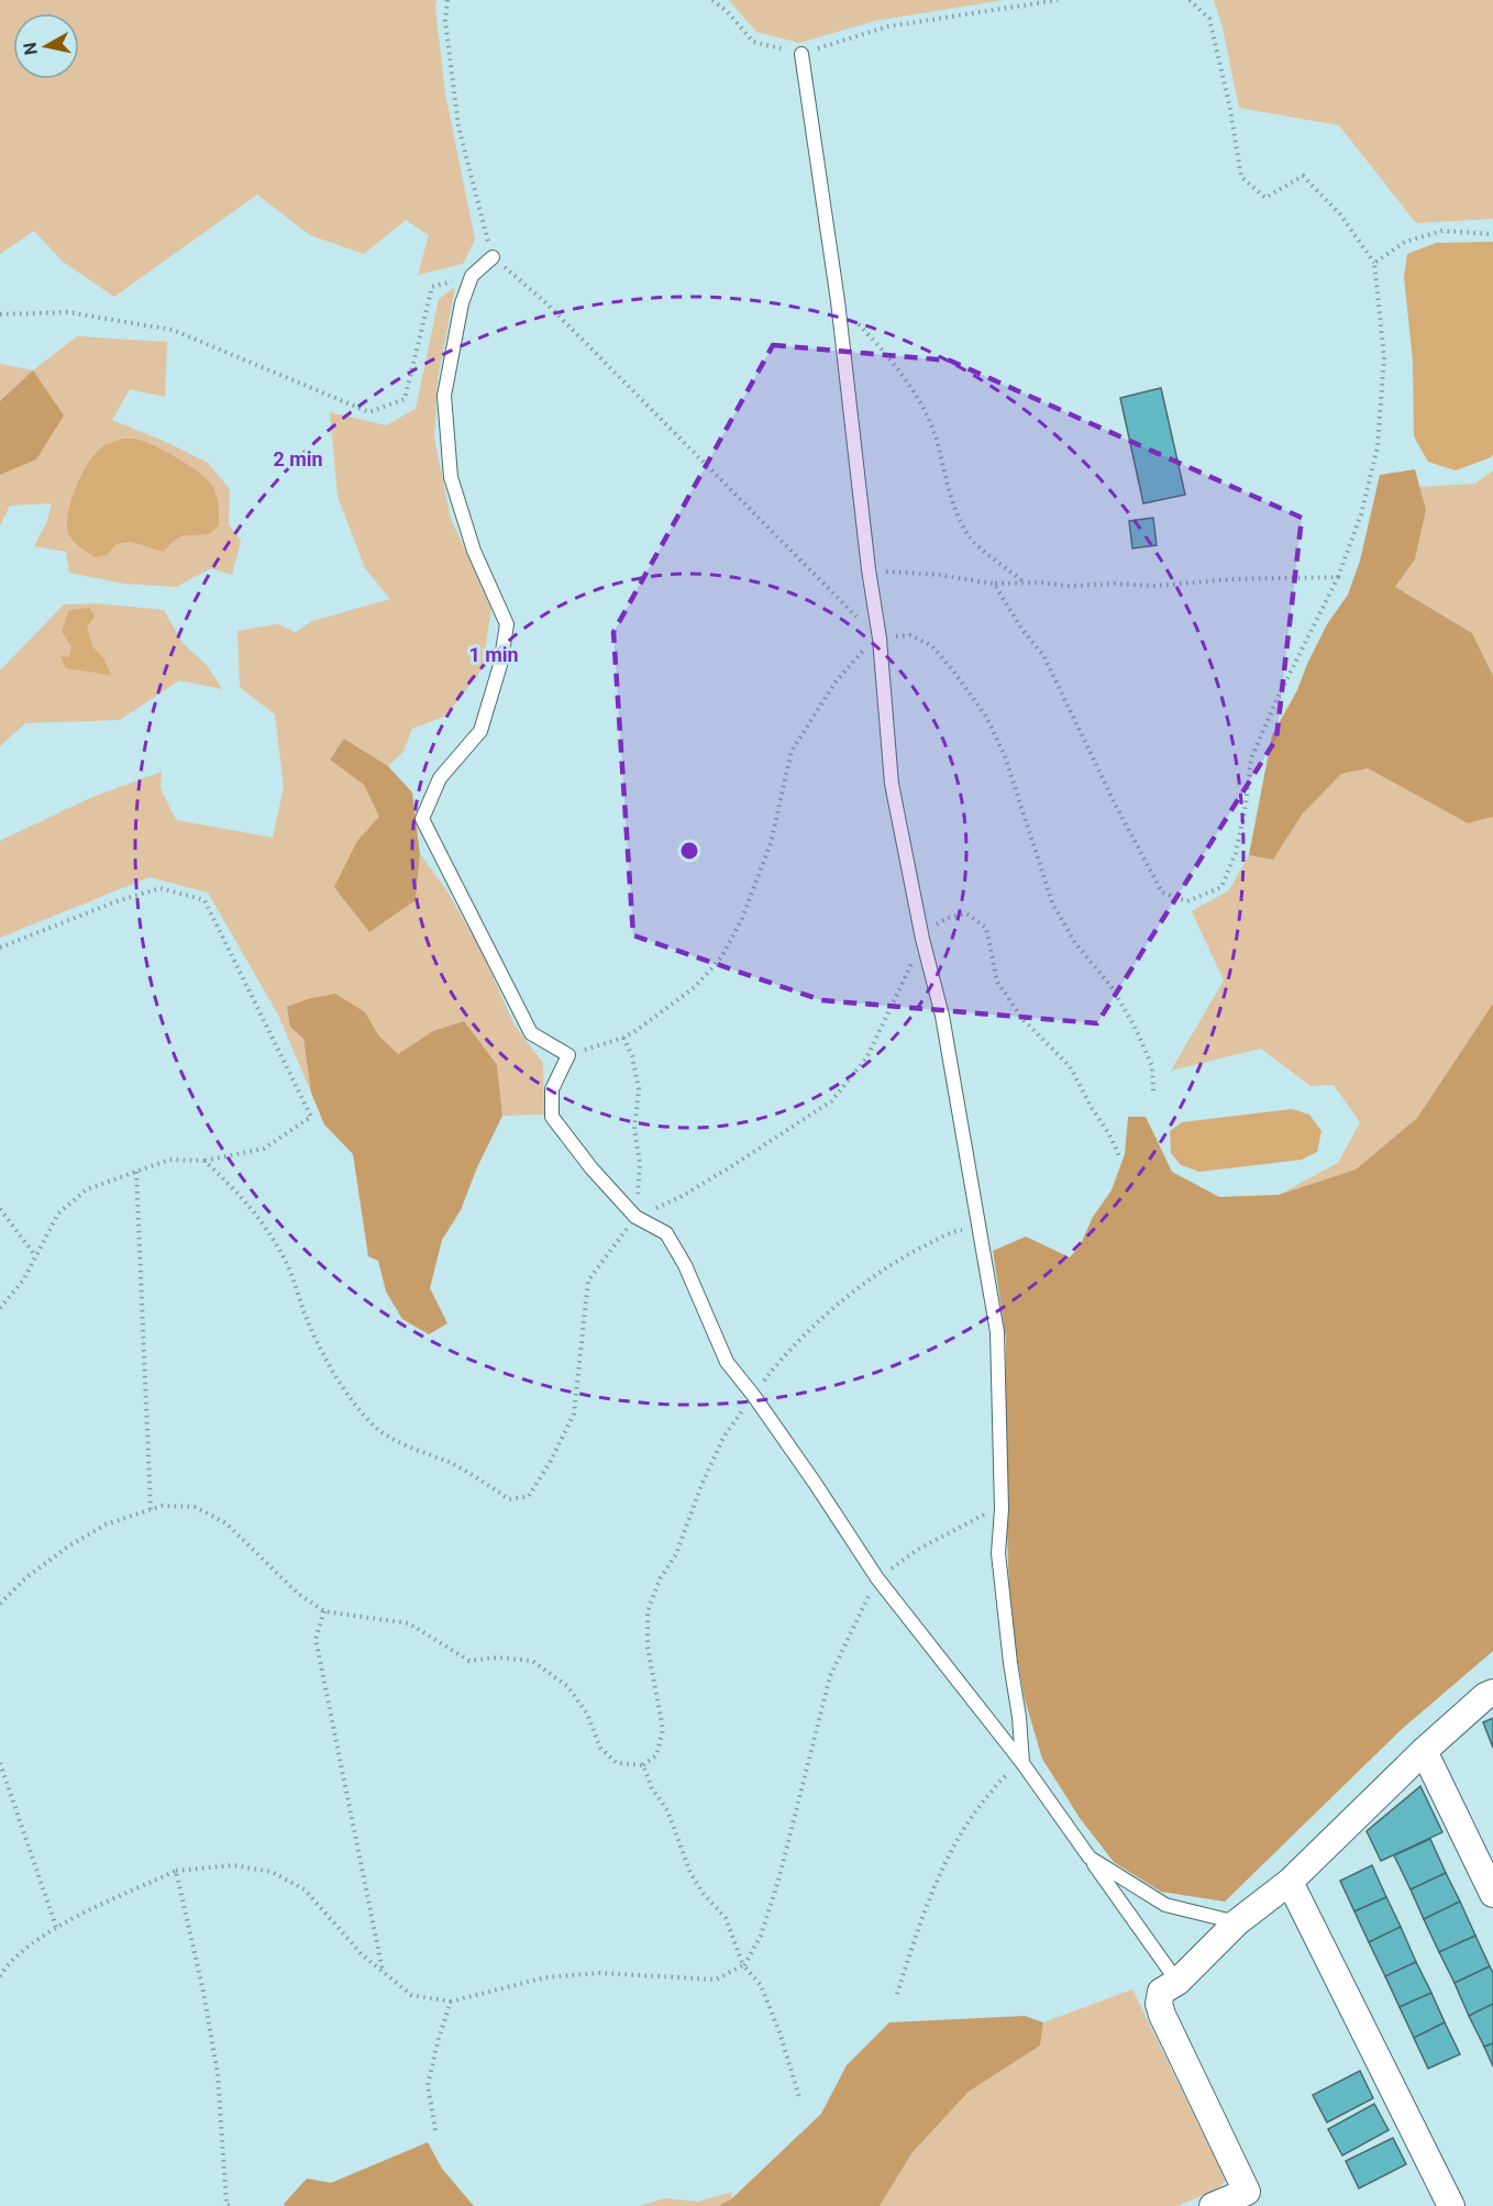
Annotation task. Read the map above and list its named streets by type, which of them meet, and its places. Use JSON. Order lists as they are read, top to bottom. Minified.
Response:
{"north":"left","rings":["2 min","1 min"]}
